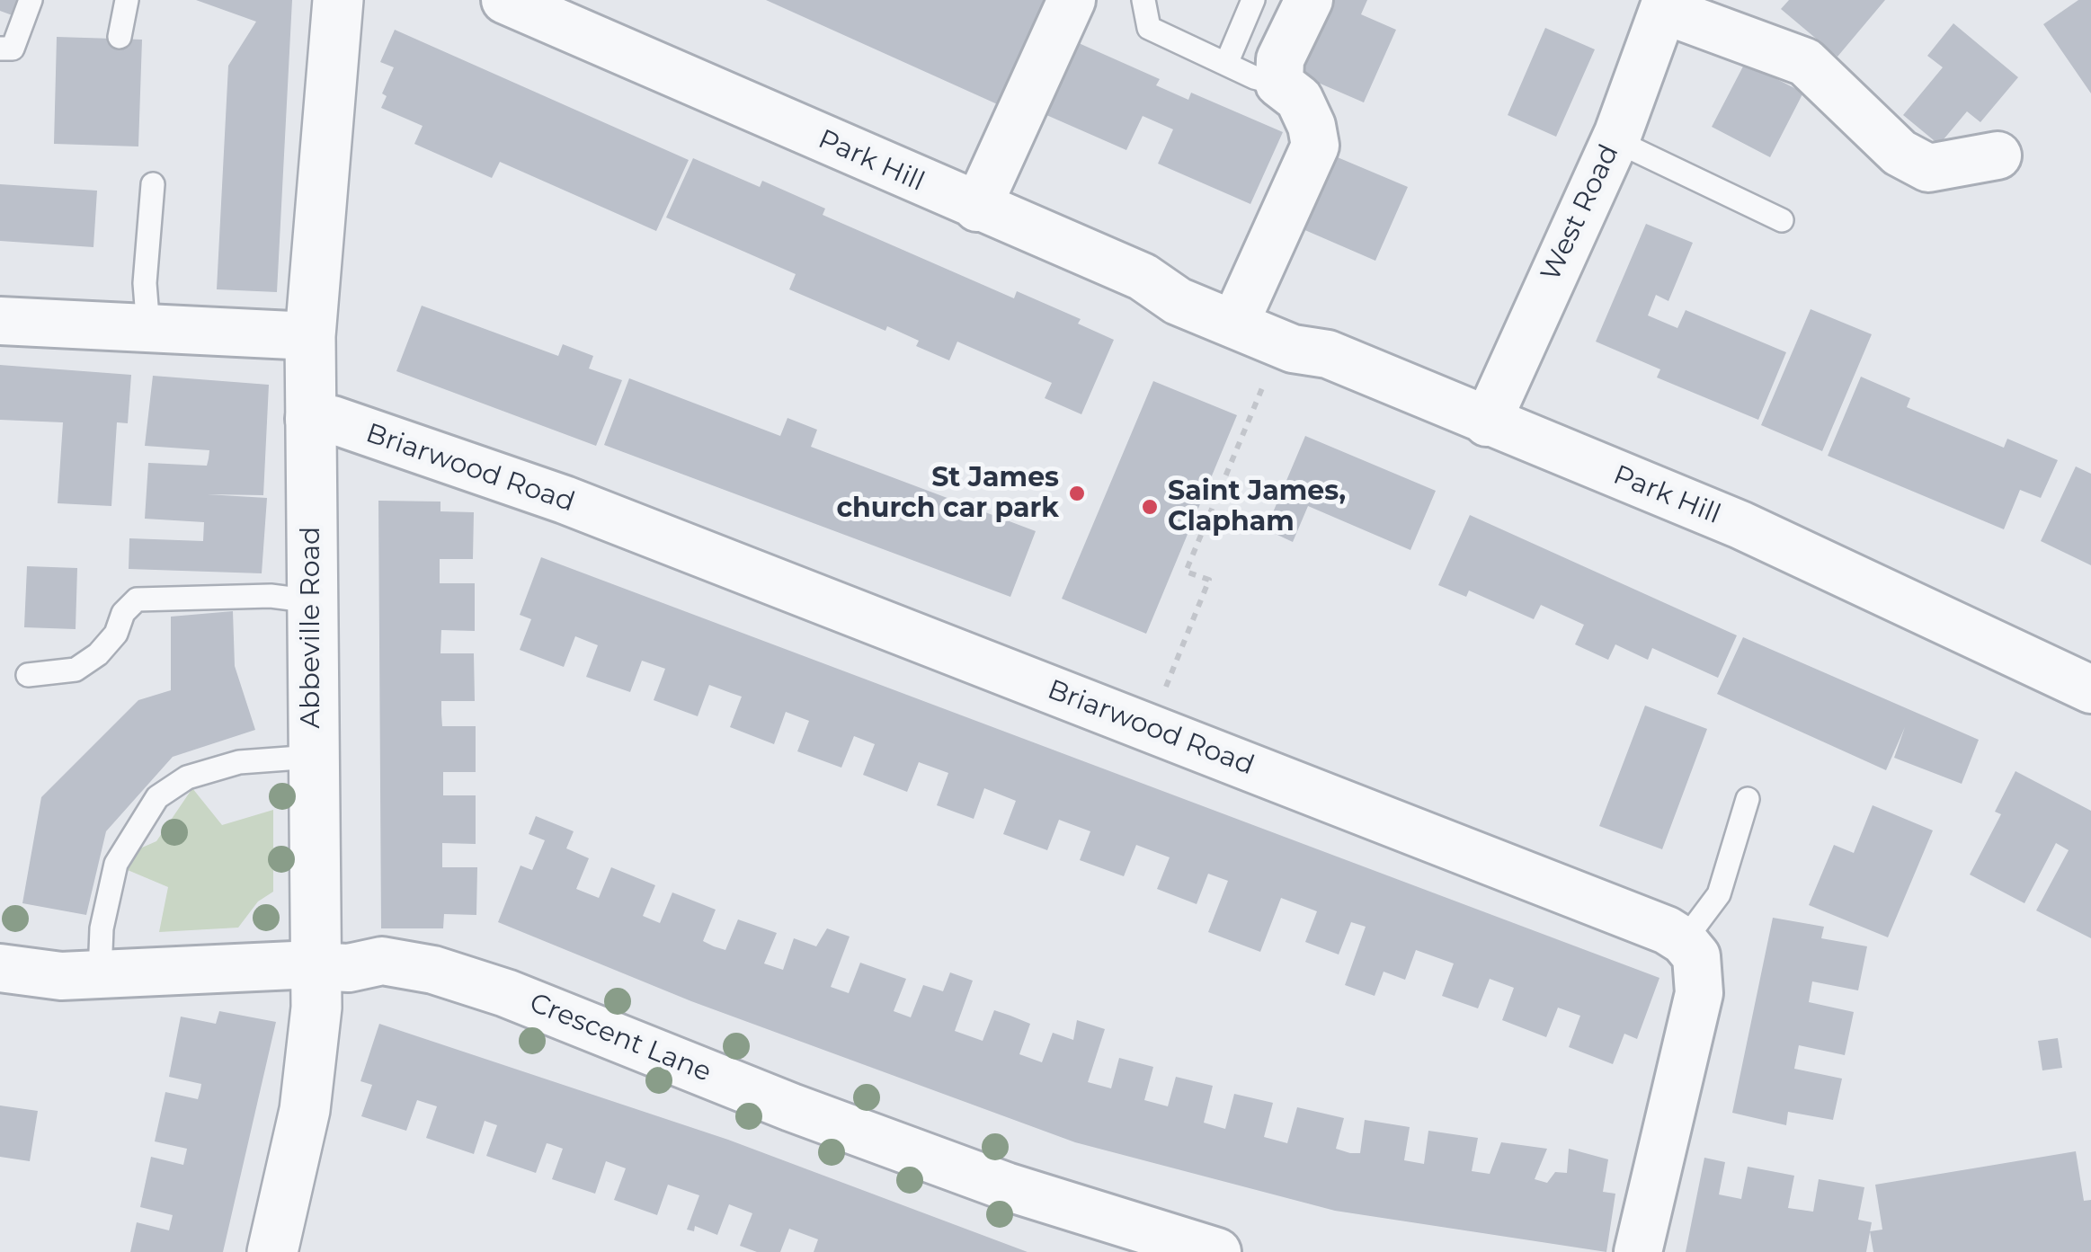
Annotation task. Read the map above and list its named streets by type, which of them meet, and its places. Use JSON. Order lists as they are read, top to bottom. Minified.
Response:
{"streets":{"street":["Park Hill","West Road","Briarwood Road","Abbeville Road","Crescent Lane"]},"crossings":[["Park Hill","West Road"],["Briarwood Road","Abbeville Road"],["Abbeville Road","Crescent Lane"]],"places":["St James church car park","Saint James, Clapham"]}
